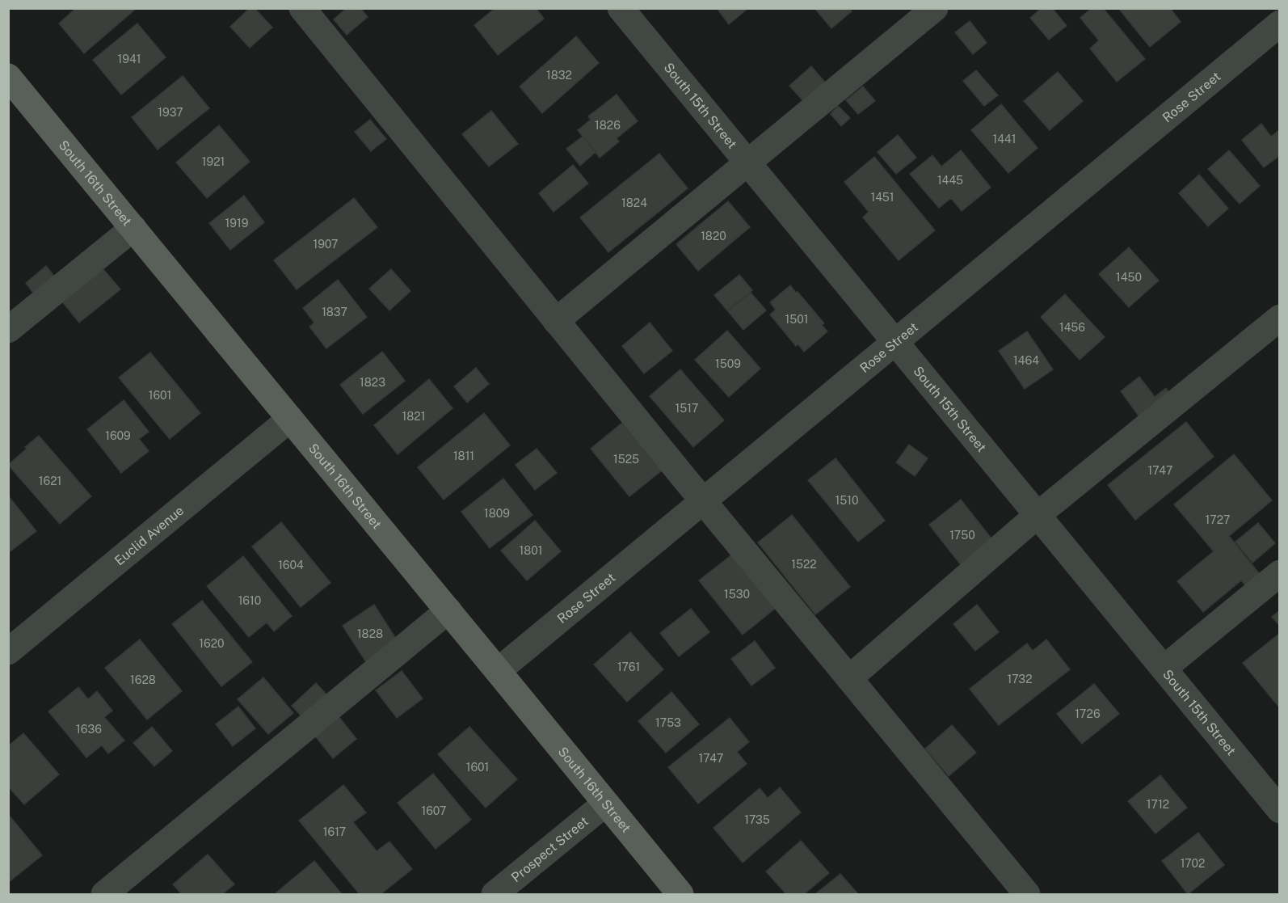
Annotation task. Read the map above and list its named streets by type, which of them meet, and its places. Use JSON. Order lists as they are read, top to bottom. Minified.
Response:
{"streets":{"main road":["South 16th Street"],"street":["Rose Street","South 15th Street","Euclid Avenue","Prospect Street"]},"crossings":[["Rose Street","South 15th Street"],["Rose Street","South 16th Street"],["South 16th Street","Euclid Avenue"],["South 16th Street","Prospect Street"]],"house_numbers":["1941","1832","1937","1826","1441","1921","1445","1451","1824","1919","1820","1907","1450","1837","1501","1456","1464","1509","1823","1601","1517","1821","1609","1811","1525","1747","1621","1510","1809","1727","1750","1801","1522","1604","1530","1610","1828","1620","1761","1732","1628","1726","1753","1636","1747","1601","1712","1607","1735","1617","1702"]}
